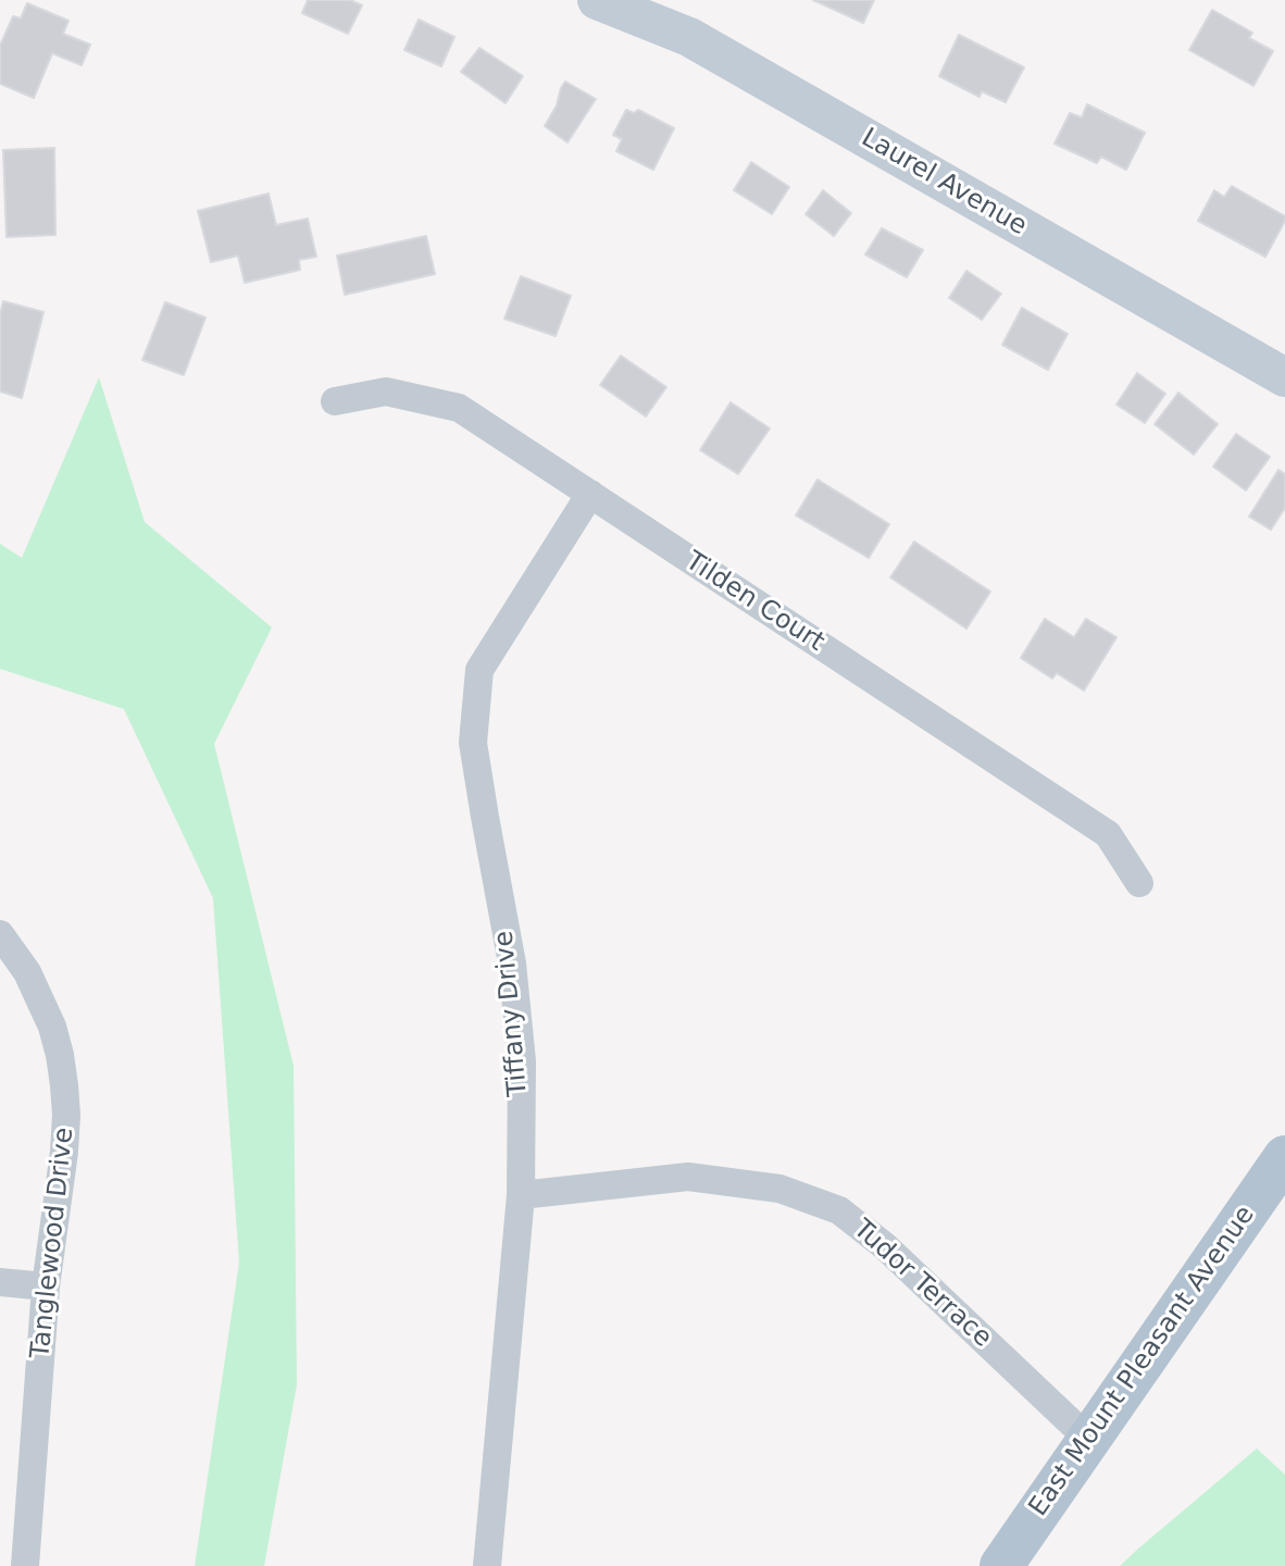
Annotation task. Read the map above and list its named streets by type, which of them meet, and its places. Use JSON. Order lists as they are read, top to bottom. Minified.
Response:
{"streets":{"main road":["East Mount Pleasant Avenue"],"street":["Laurel Avenue","Tilden Court","Tiffany Drive","Tanglewood Drive","Tudor Terrace"]},"crossings":[["Tilden Court","Tiffany Drive"],["Tiffany Drive","Tudor Terrace"],["Tudor Terrace","East Mount Pleasant Avenue"]]}
